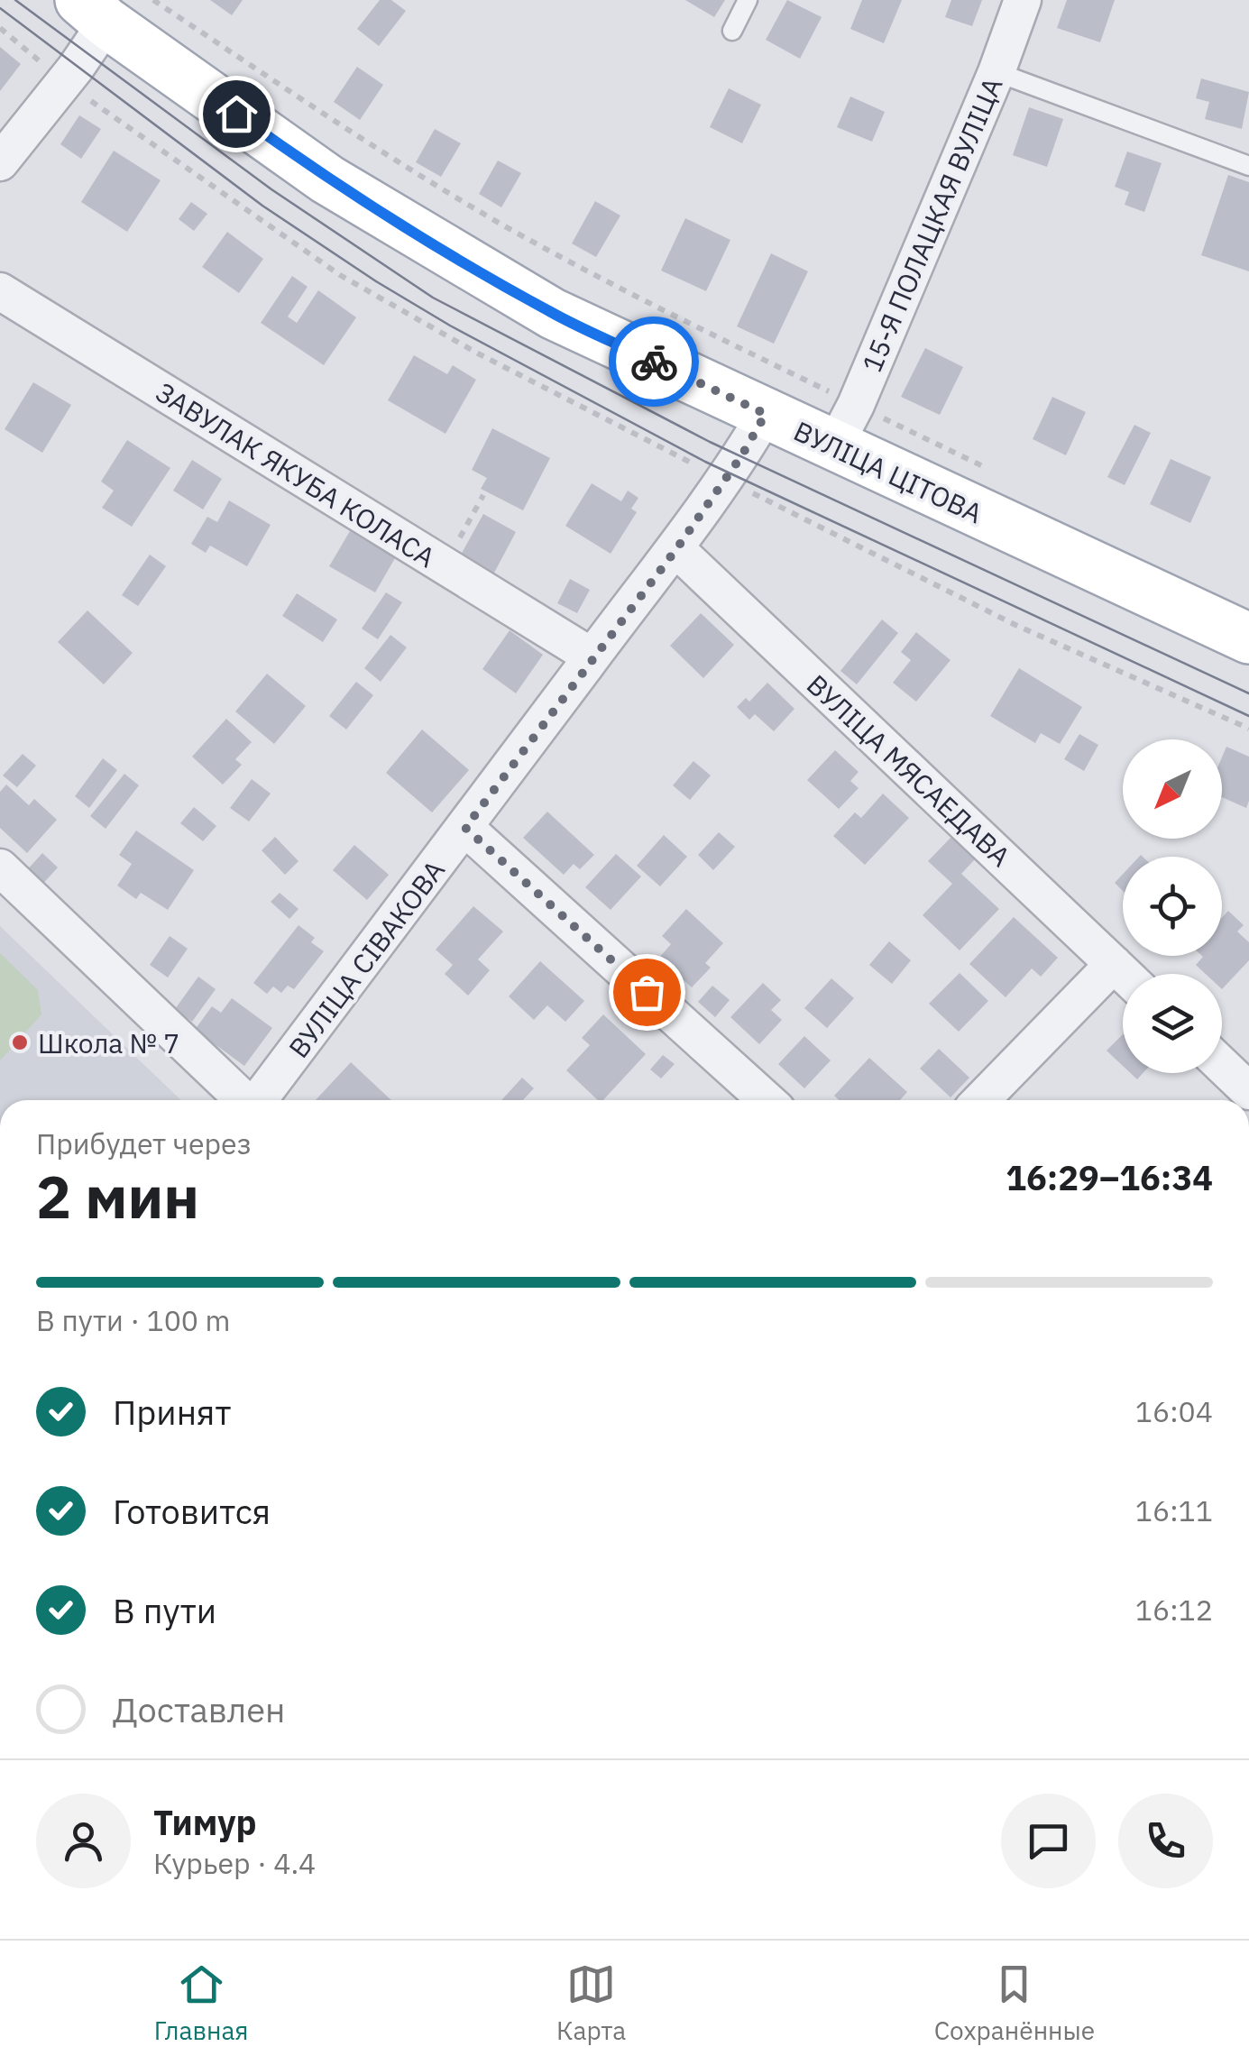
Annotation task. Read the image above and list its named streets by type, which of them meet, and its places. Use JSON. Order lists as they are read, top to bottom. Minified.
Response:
{"streets":{"main road":["ВУЛІЦА ЦІТОВА"],"street":["15-Я ПОЛАЦКАЯ ВУЛІЦА","ЗАВУЛАК ЯКУБА КОЛАСА","ВУЛІЦА МЯСАЕДАВА","ВУЛІЦА СІВАКОВА"]},"crossings":[["15-Я ПОЛАЦКАЯ ВУЛІЦА","ВУЛІЦА ЦІТОВА"],["ВУЛІЦА ЦІТОВА","ВУЛІЦА СІВАКОВА"],["ЗАВУЛАК ЯКУБА КОЛАСА","ВУЛІЦА СІВАКОВА"],["ВУЛІЦА МЯСАЕДАВА","ВУЛІЦА СІВАКОВА"]],"places":["Школа № 7"],"north":"bottom left","page":{"heading":["2 мин","Прибудет через","16:29–16:34"],"panel":["Тимур","Курьер · 4.4"],"bar":"В пути · 100 m","list":[["Принят","16:04"],["Готовится","16:11"],["В пути","16:12"],"Доставлен"],"tabs":["Главная","Карта","Сохранённые"]}}
